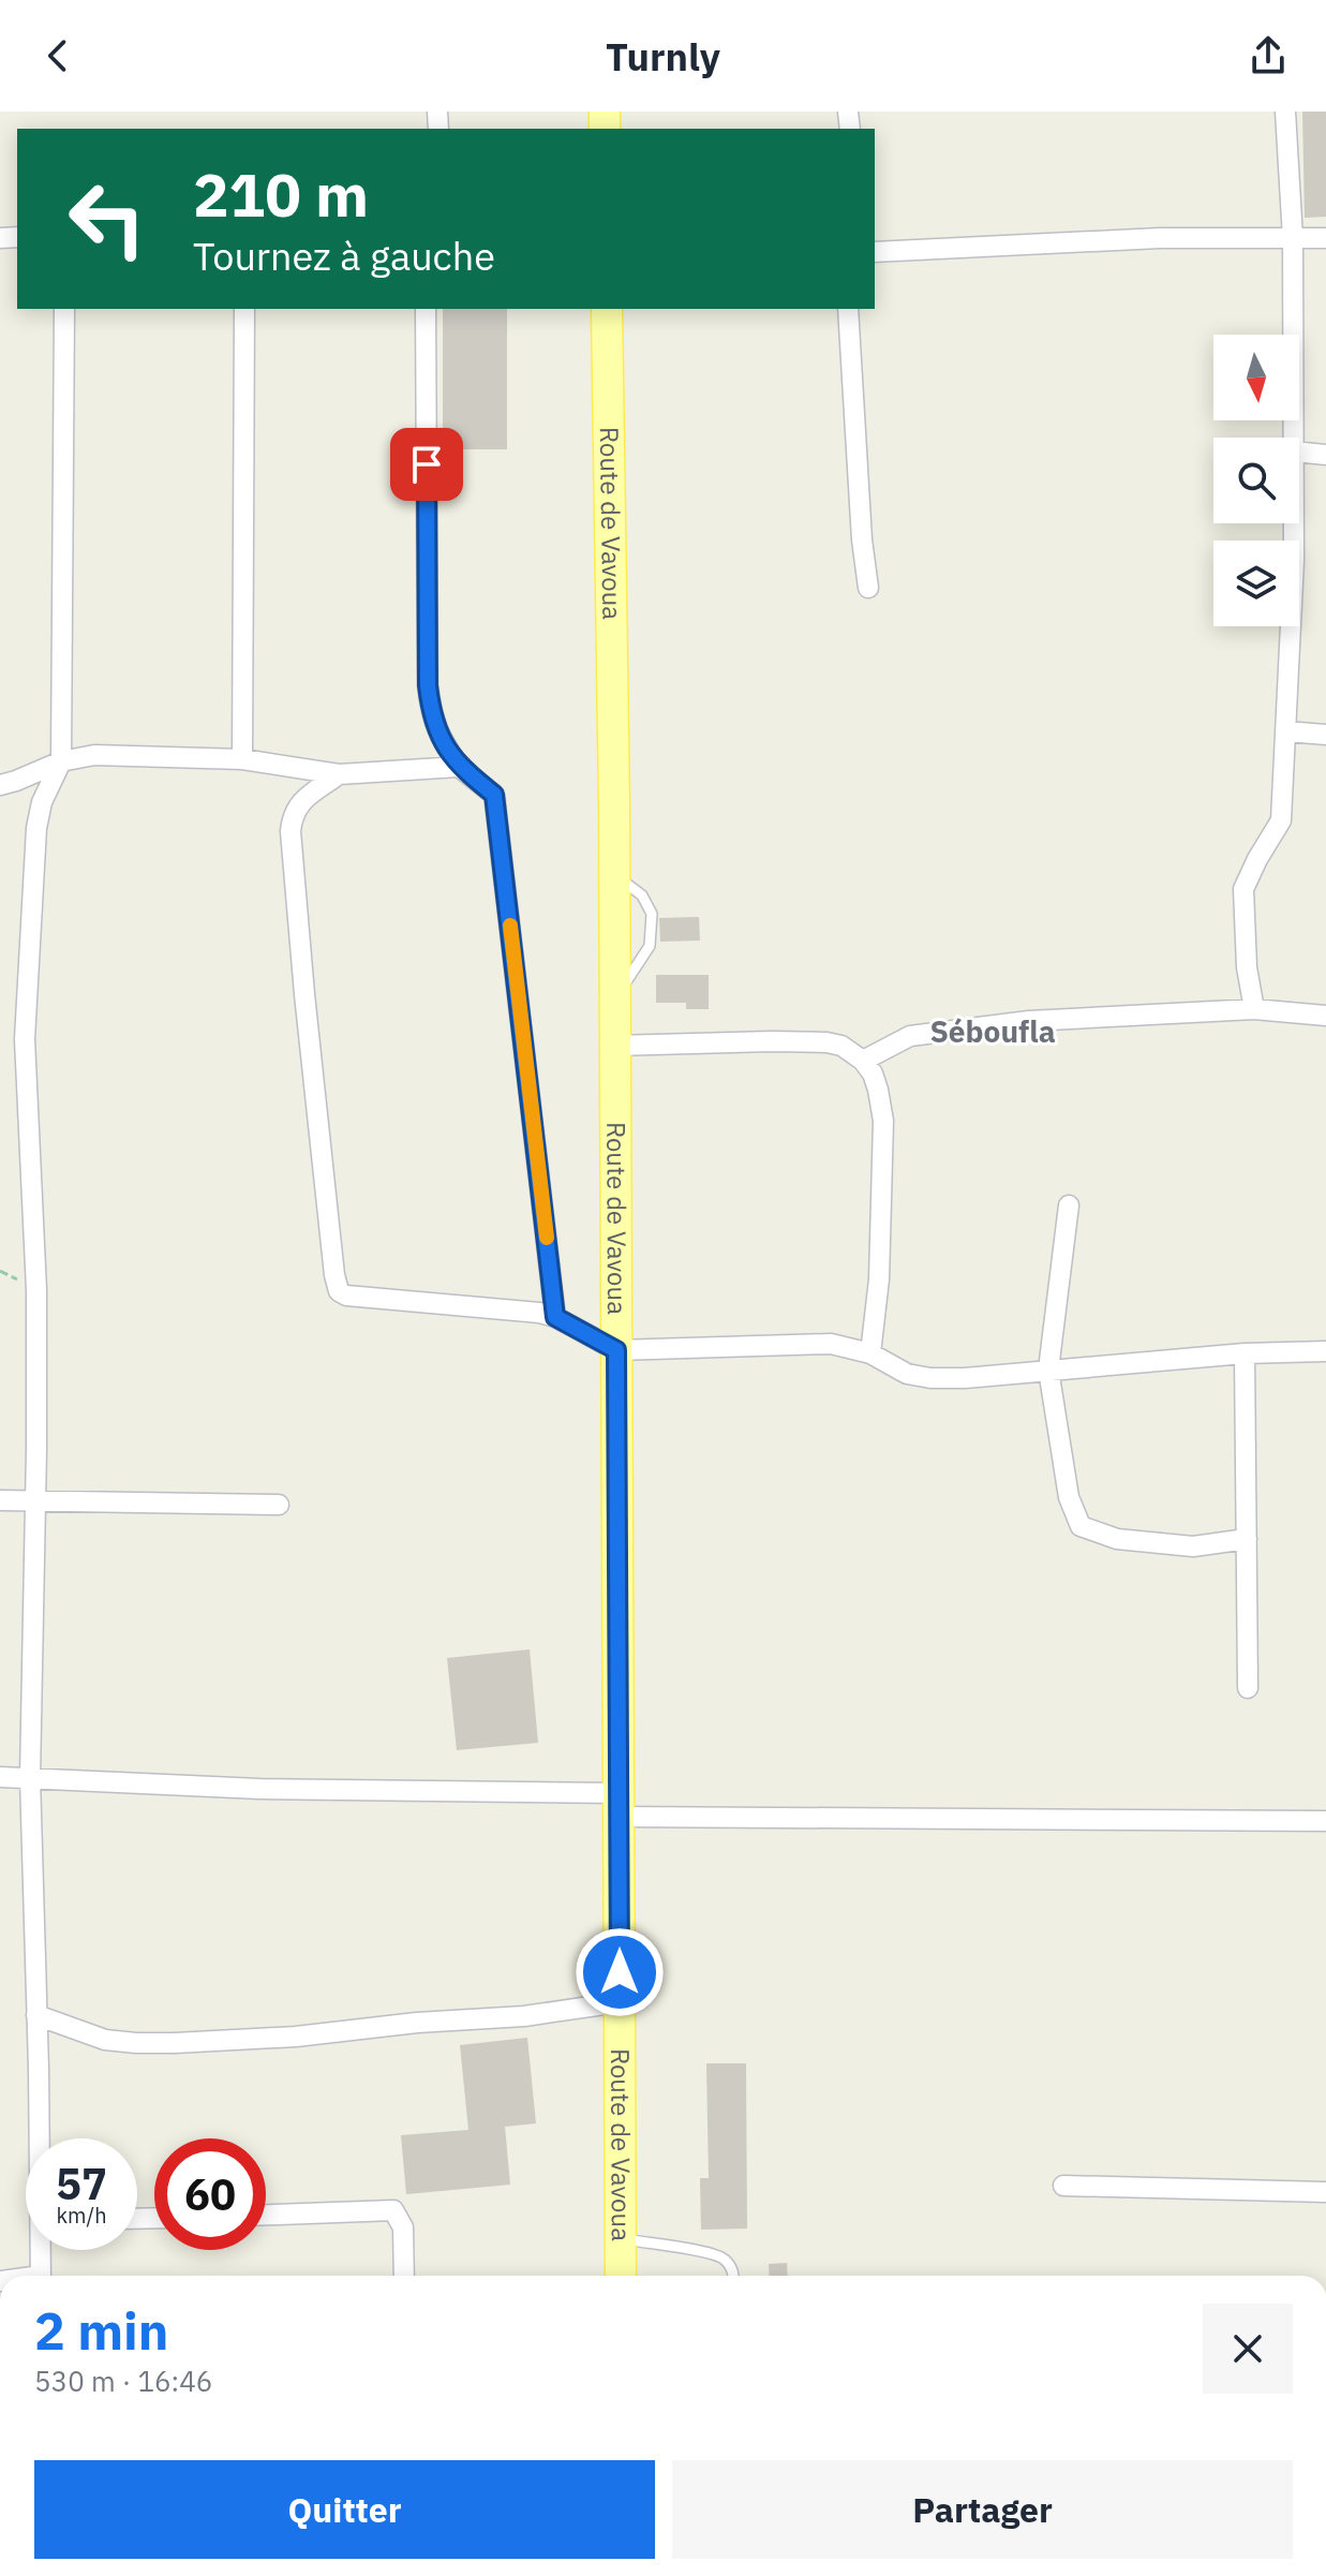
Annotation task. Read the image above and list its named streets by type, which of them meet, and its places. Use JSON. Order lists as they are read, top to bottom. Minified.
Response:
{"streets":{"main road":["Route de Vavoua"]},"districts":["Séboufla"],"north":"bottom","page":{"header":"Turnly","turn":["210 m","Tournez à gauche"],"speed":"57 km/h","limit":"60","heading":["2 min","530 m · 16:46"],"buttons":["Quitter","Partager"]}}
